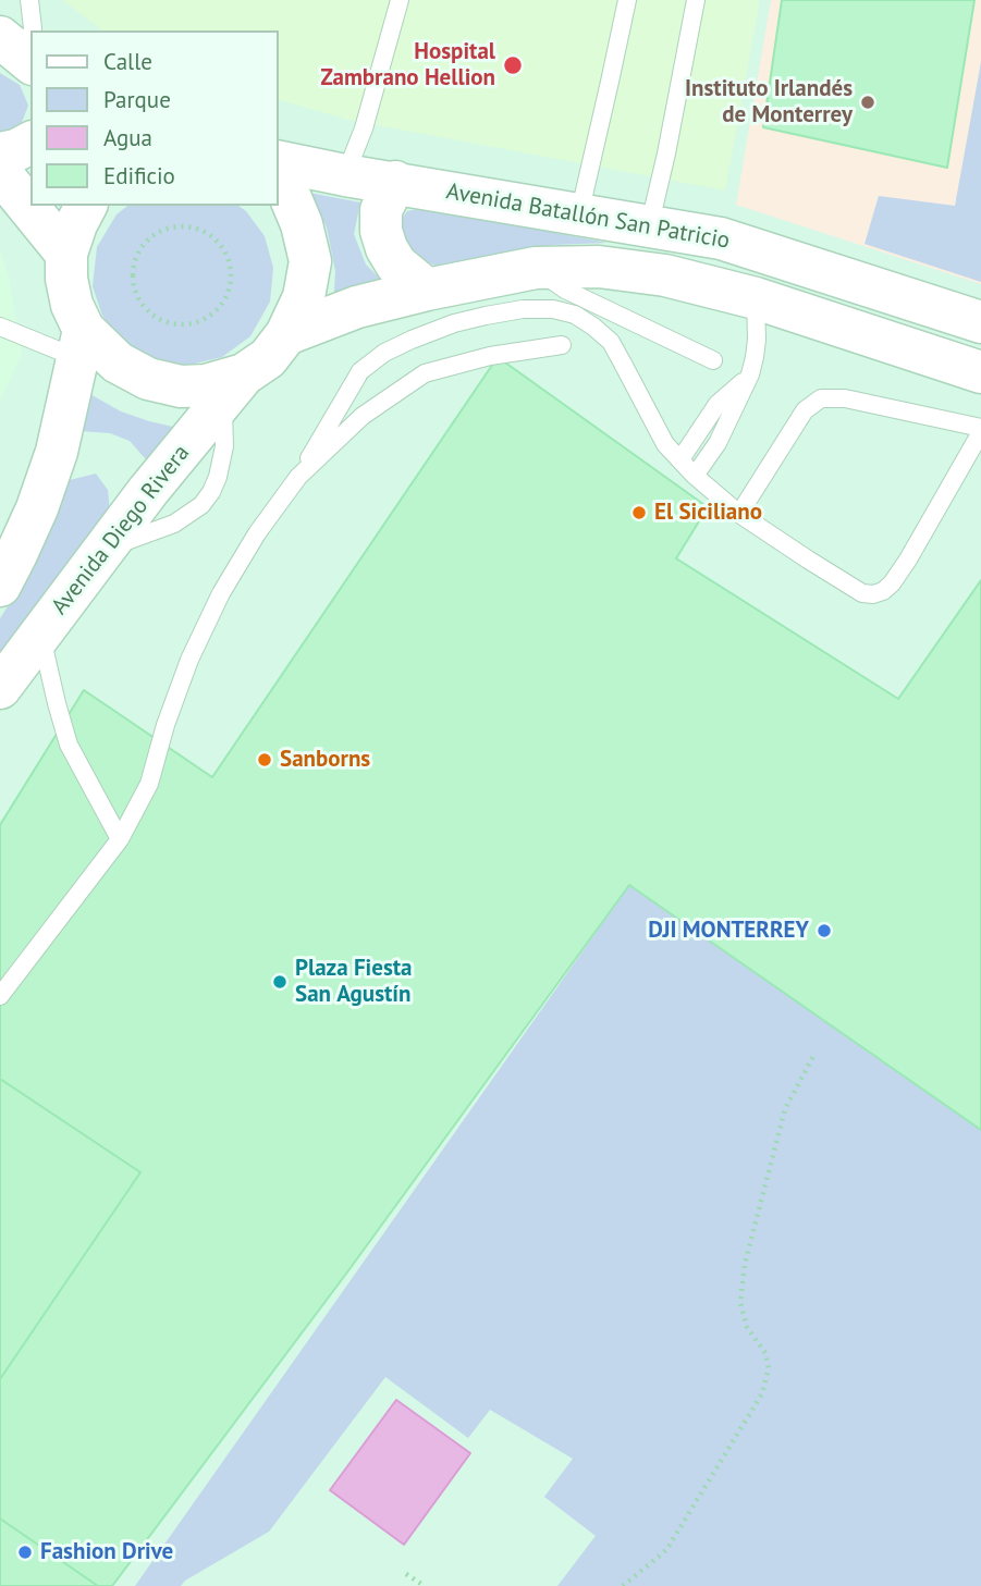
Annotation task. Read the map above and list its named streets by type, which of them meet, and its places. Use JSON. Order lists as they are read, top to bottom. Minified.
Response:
{"streets":{"street":["Avenida Batallón San Patricio","Avenida Diego Rivera"]},"places":["Hospital Zambrano Hellion","Instituto Irlandés de Monterrey","El Siciliano","Sanborns","DJI MONTERREY","Plaza Fiesta San Agustín","Fashion Drive"],"legend":["Calle","Parque","Agua","Edificio"]}
